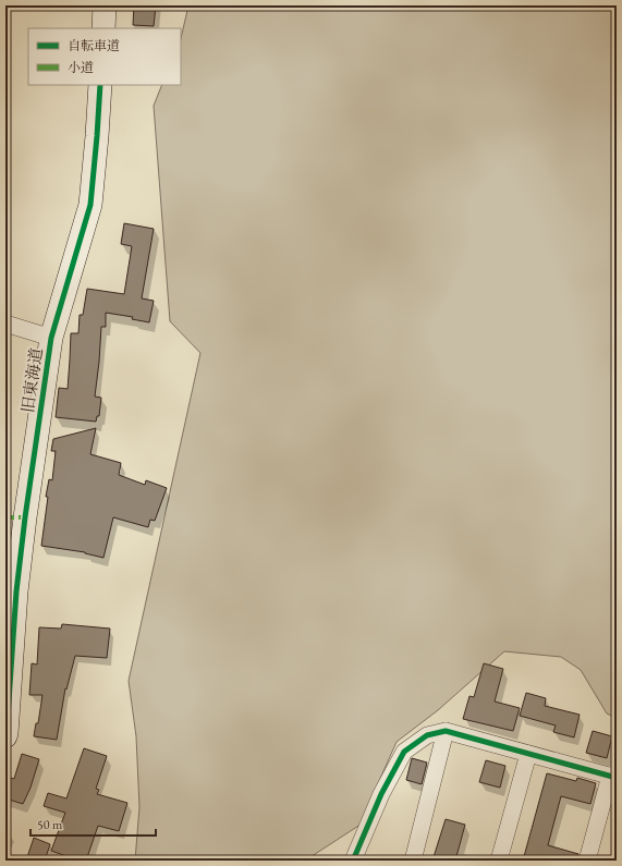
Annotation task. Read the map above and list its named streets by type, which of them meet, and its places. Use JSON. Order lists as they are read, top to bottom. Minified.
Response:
{"streets":{"street":["旧東海道"]},"legend":["自転車道","小道"],"scale_bar":"50 m"}
